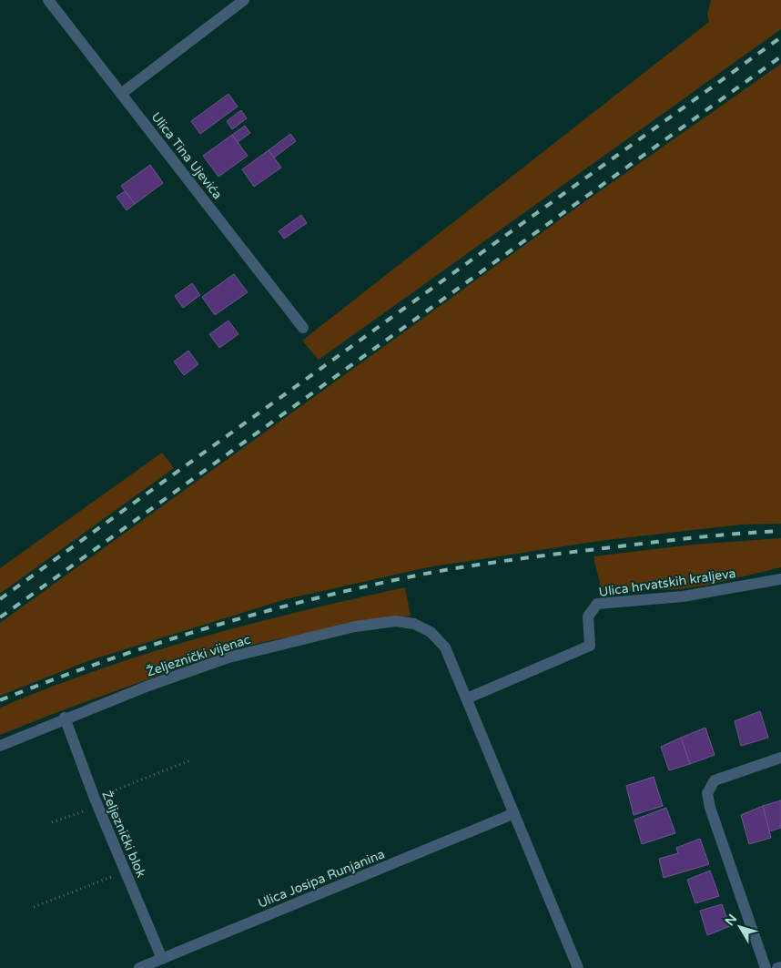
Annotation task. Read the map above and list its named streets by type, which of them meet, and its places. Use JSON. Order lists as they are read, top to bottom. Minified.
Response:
{"streets":{"street":["Ulica Tina Ujevića","Ulica hrvatskih kraljeva","Željeznički vijenac","Željeznički blok","Ulica Josipa Runjanina"]},"crossings":[["Ulica hrvatskih kraljeva","Željeznički vijenac"],["Željeznički vijenac","Željeznički blok"],["Željeznički blok","Ulica Josipa Runjanina"]],"north":"top left"}
